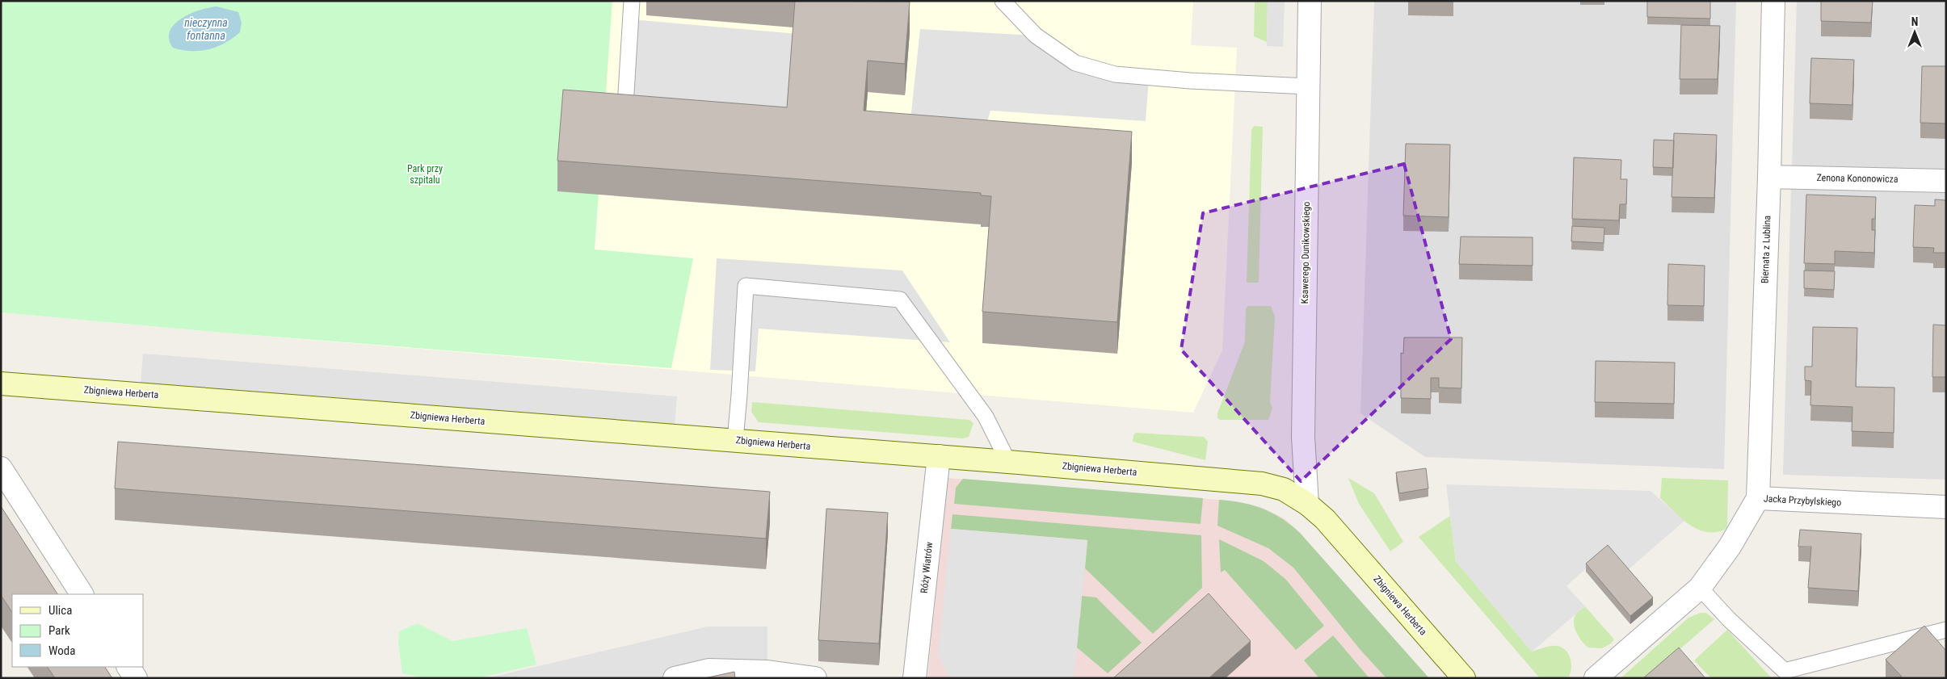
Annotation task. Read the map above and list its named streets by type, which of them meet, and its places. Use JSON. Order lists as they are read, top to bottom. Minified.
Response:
{"streets":{"street":["Zenona Kononowicza","Biernata z Lublina","Ksawerego Dunikowskiego","Zbigniewa Herberta","Jacka Przybylskiego","Róży Wiatrów"]},"crossings":[["Zenona Kononowicza","Biernata z Lublina"],["Biernata z Lublina","Jacka Przybylskiego"],["Ksawerego Dunikowskiego","Zbigniewa Herberta"],["Zbigniewa Herberta","Róży Wiatrów"]],"water":["nieczynna fontanna"],"parks":["Park przy szpitalu"],"legend":["Ulica","Park","Woda"],"north":"top"}
